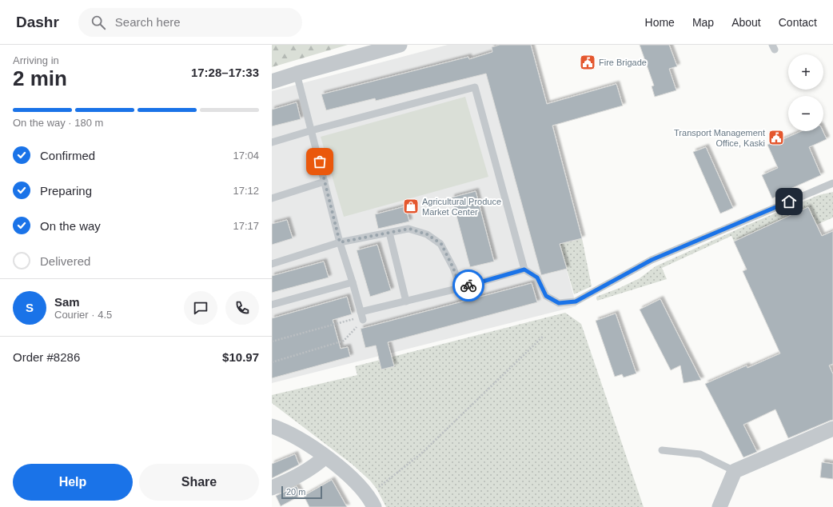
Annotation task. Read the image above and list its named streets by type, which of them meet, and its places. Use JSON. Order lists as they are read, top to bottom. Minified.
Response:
{"places":{"public building":["Fire Brigade","Transport Management Office, Kaski"],"shop":["Agricultural Produce Market Center"]},"scale_bar":"20 m","page":{"header":"Dashr","search":"Search here","nav":["Home","Map","About","Contact"],"heading":["2 min","Arriving in","17:28–17:33"],"panel":["Sam","Courier · 4.5","Order #8286","$10.97"],"map_buttons":["+","−"],"bar":"On the way · 180 m","list":[["Confirmed","17:04"],["Preparing","17:12"],["On the way","17:17"],"Delivered"],"round":"S","buttons":["Help","Share"],"scale":"20 m"}}
